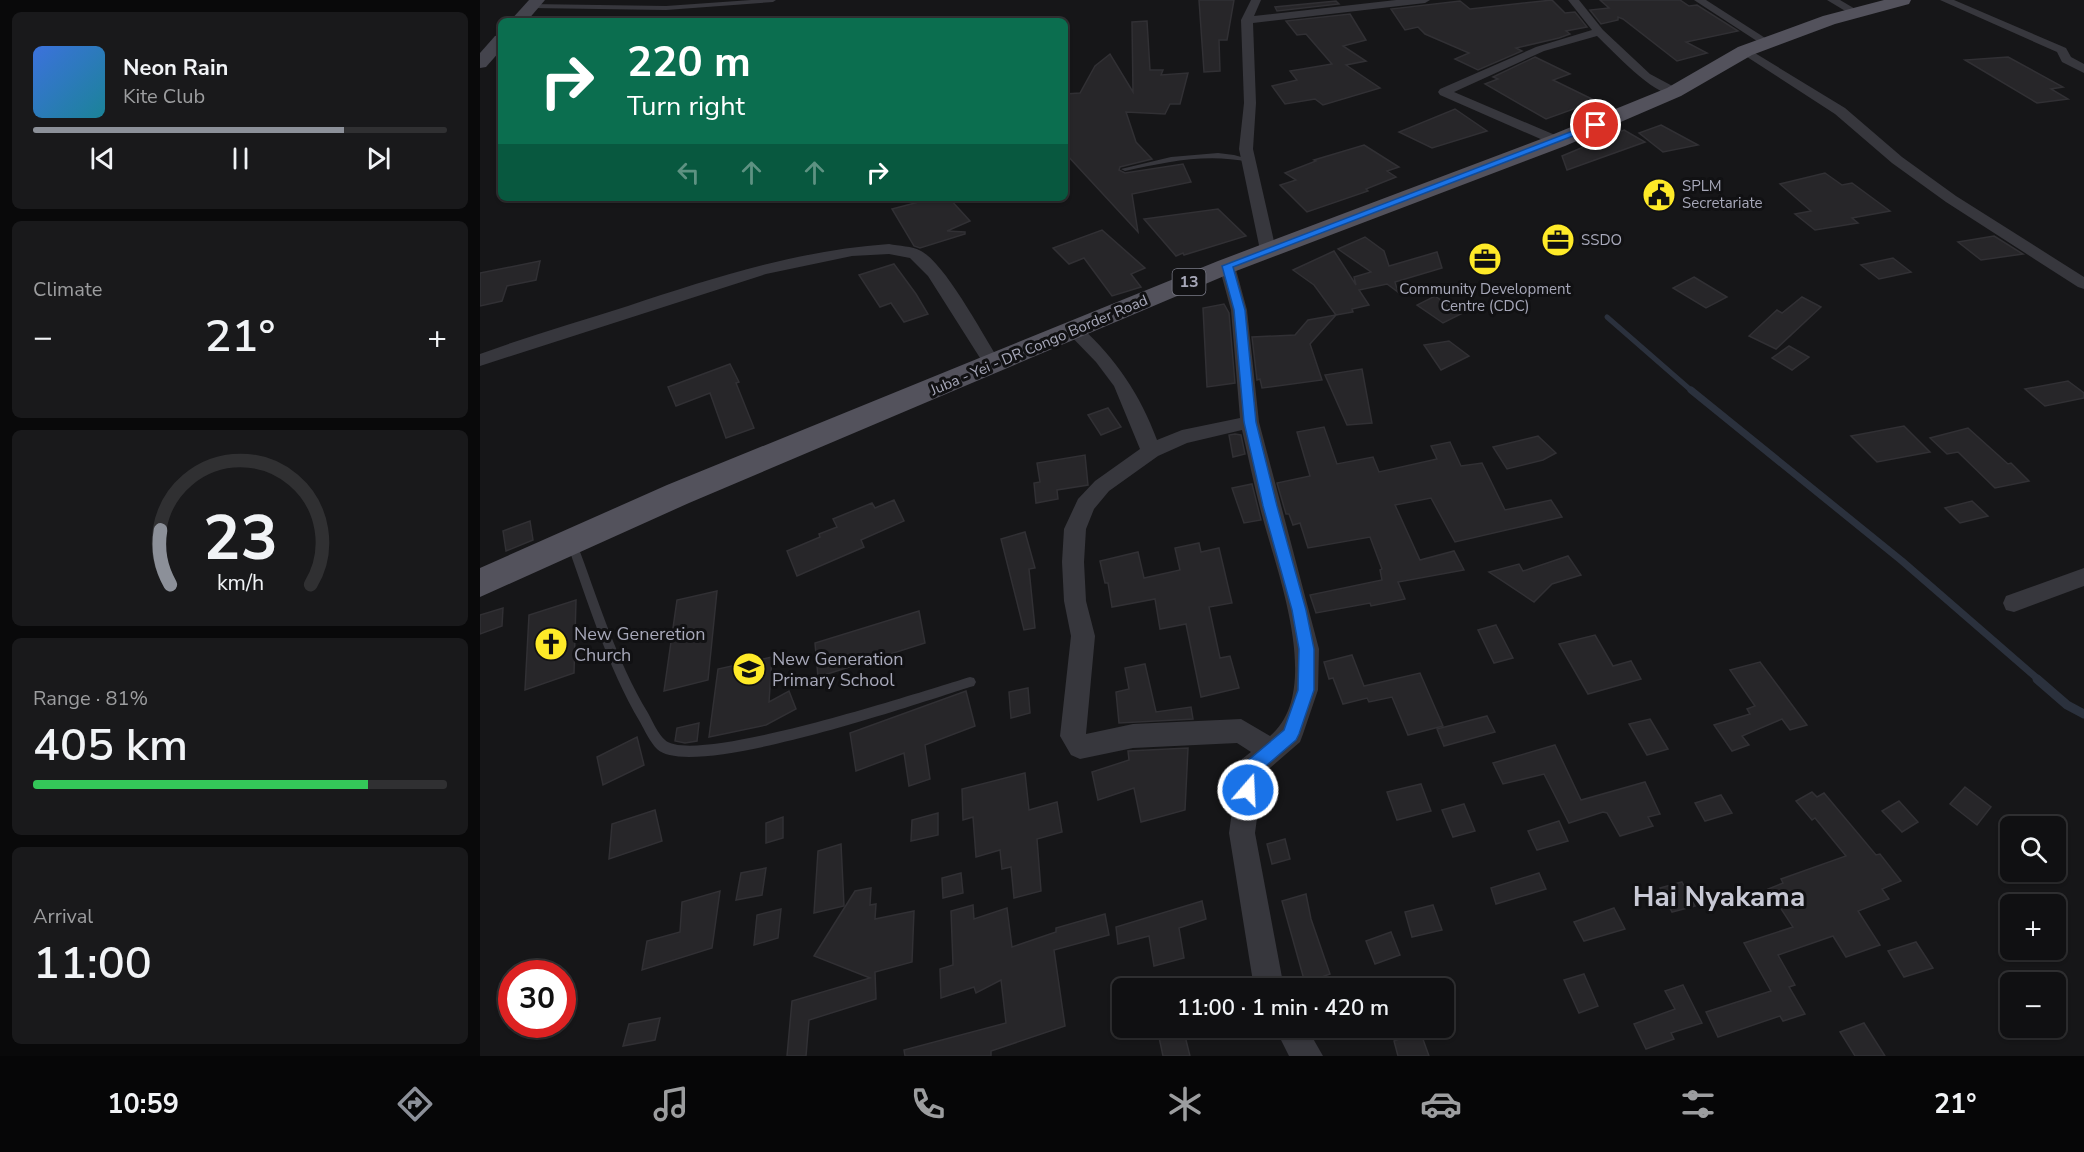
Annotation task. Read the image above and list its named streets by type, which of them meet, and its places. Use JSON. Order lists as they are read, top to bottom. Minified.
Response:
{"streets":{"main road":["13","Juba - Yei - DR Congo Border Road"]},"districts":["Hai Nyakama"],"places":{"public building":["SPLM Secretariate"],"office":["SSDO","Community Development Centre (CDC)"],"church":["New Generetion Church"],"school or university":["New Generation Primary School"]},"page":{"turn":["220 m","Turn right"],"song":["Neon Rain","Kite Club"],"tile":["Climate",["Range · 81%","405 km"],["Arrival","11:00"]],"heat":["−","21°","+"],"map_buttons":["+","−"],"limit":"30","trip":"11:00 · 1 min · 420 m","tabs":["10:59","21°"],"gauge":["23","km/h"]}}
